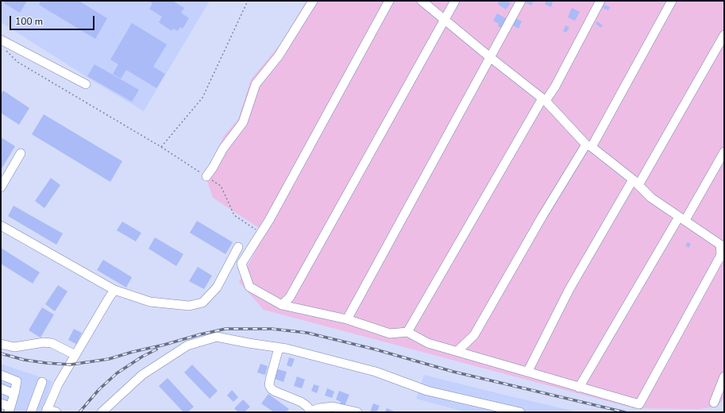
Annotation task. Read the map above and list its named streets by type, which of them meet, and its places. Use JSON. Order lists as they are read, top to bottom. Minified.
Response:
{"scale_bar":"100 m"}
